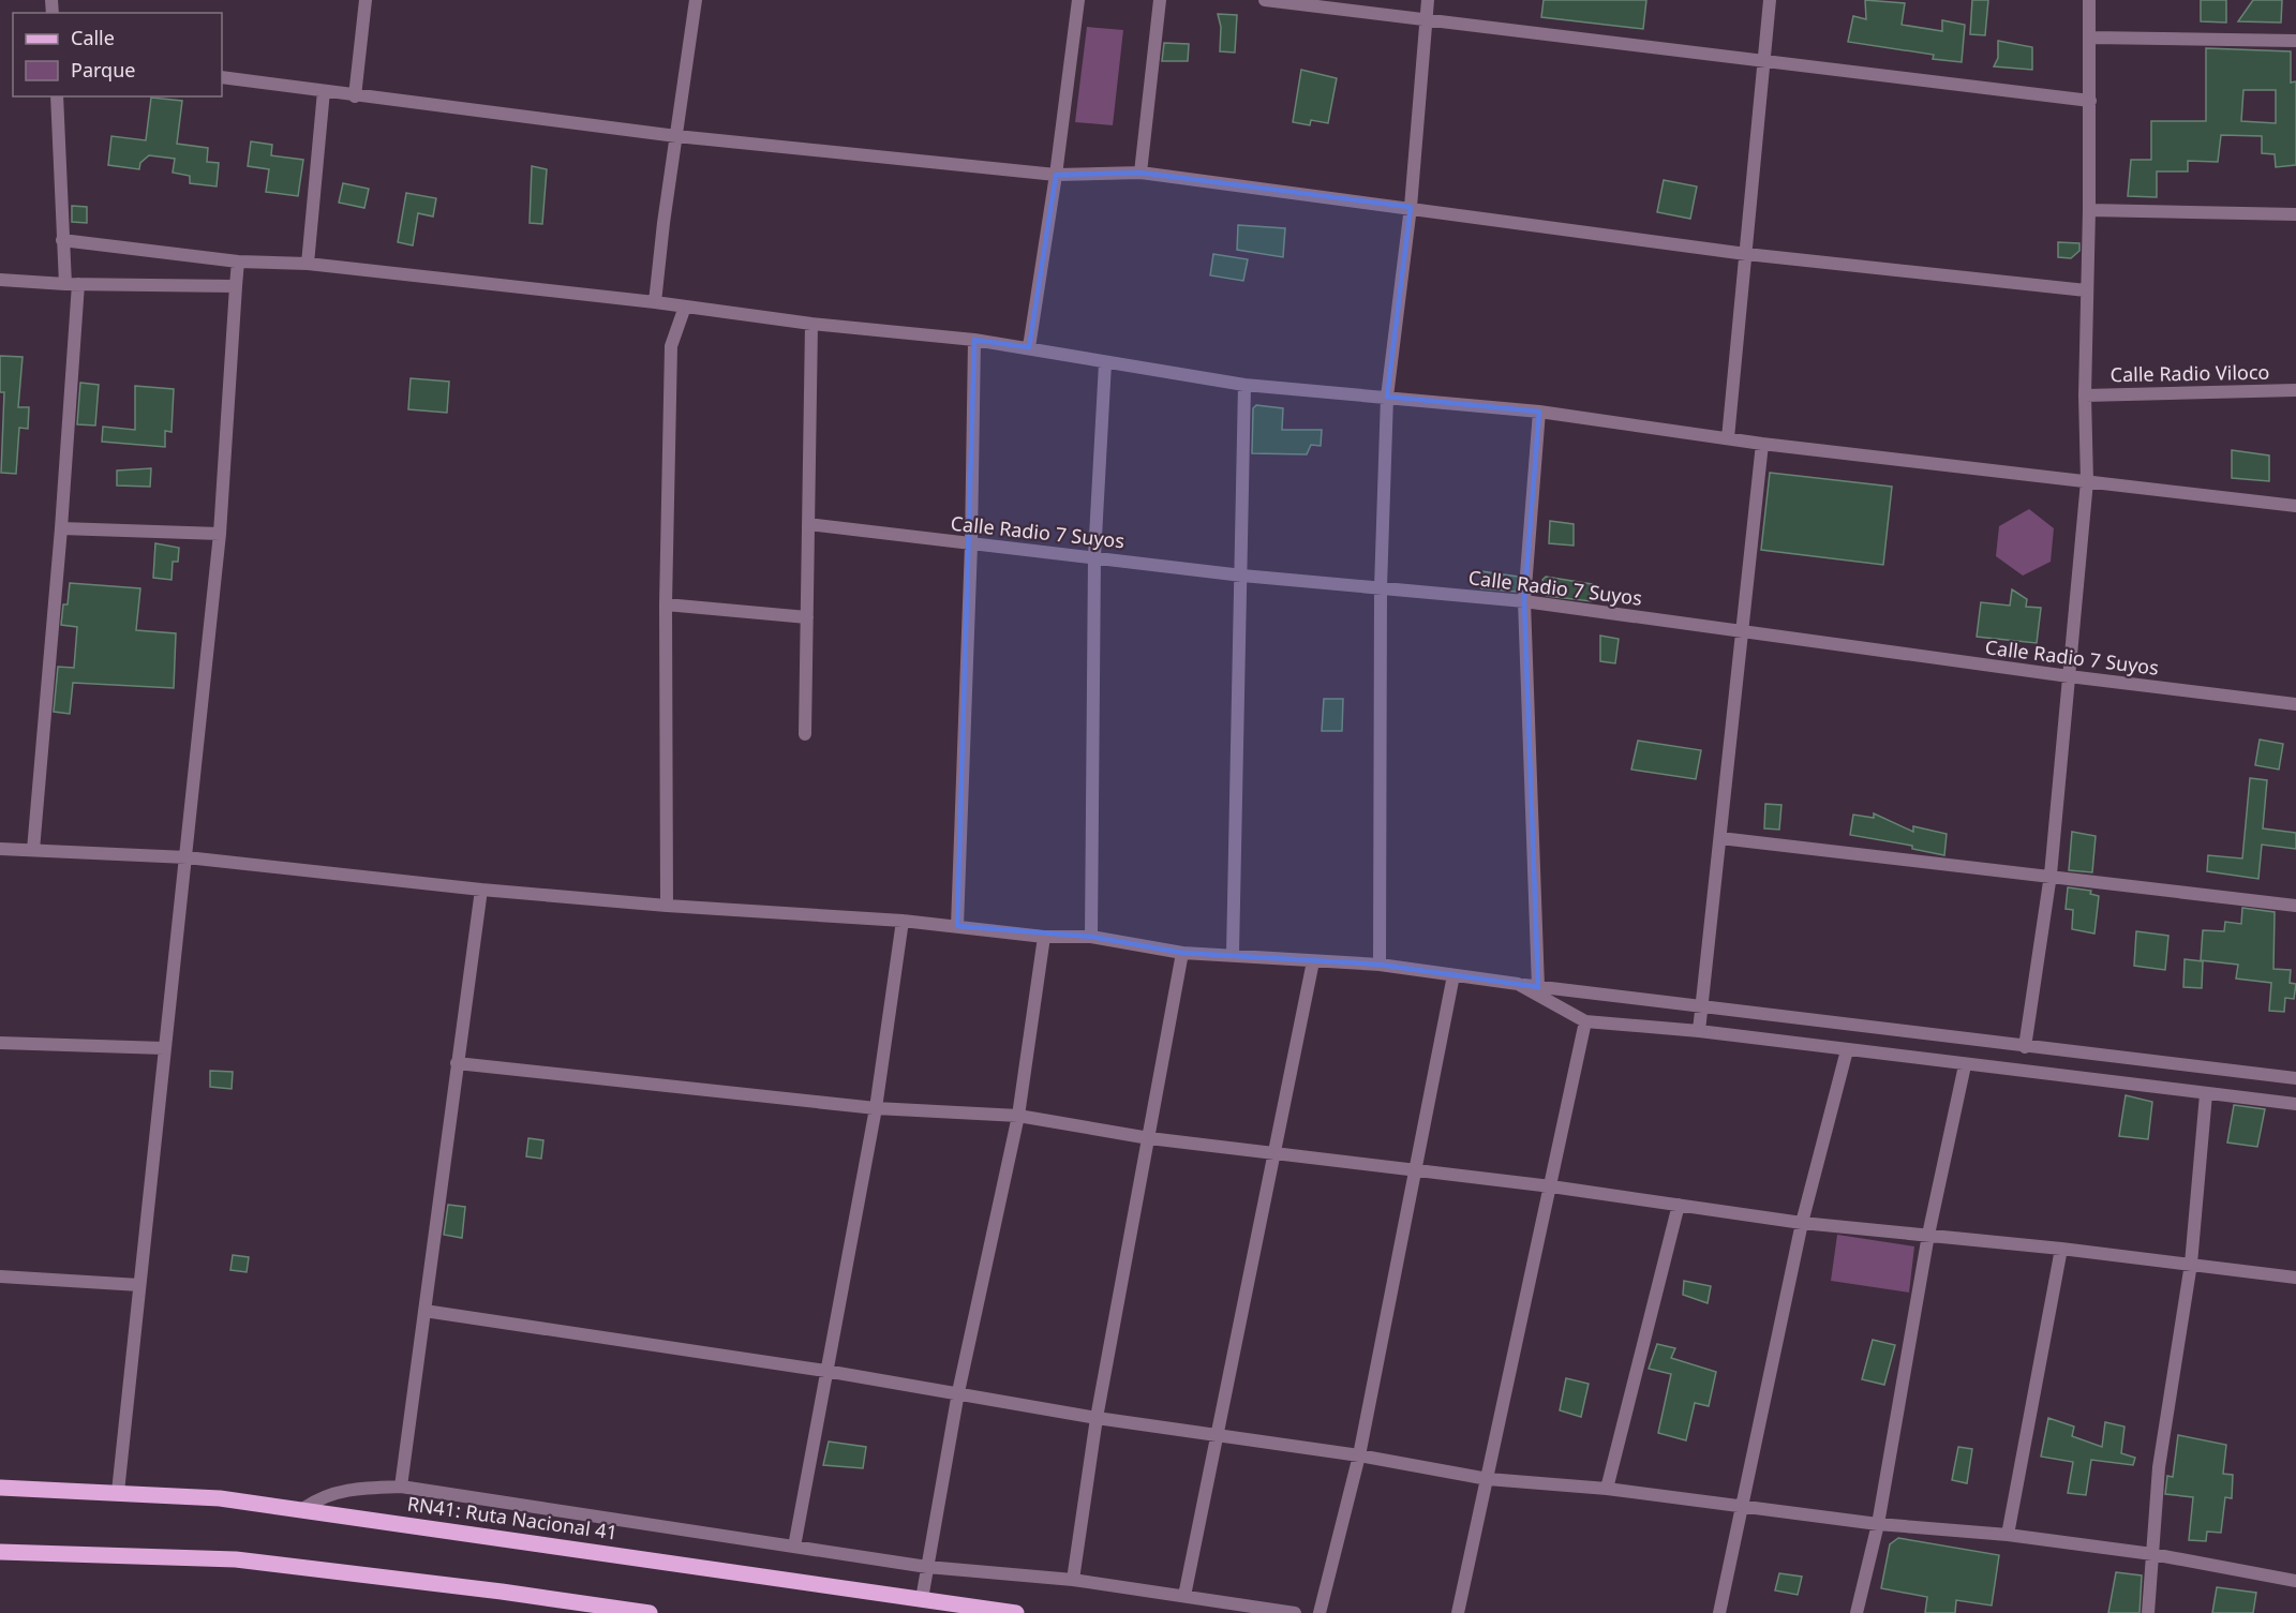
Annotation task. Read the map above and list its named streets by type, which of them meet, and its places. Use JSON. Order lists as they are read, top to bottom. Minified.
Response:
{"streets":{"main road":["RN41: Ruta Nacional 41"],"street":["Calle Radio Viloco","Calle Radio 7 Suyos"]},"legend":["Calle","Parque"]}
